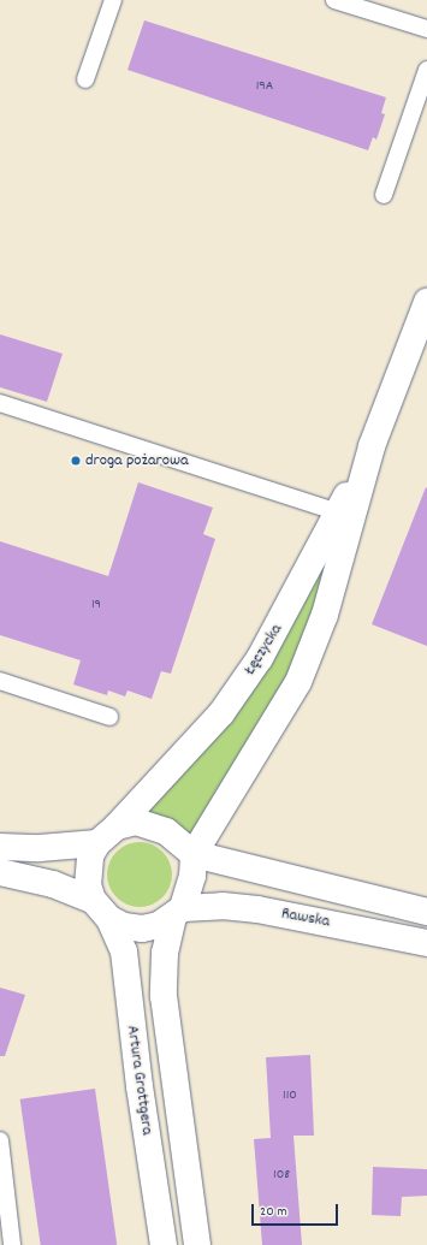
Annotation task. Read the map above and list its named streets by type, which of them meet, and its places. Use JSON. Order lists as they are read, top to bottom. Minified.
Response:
{"streets":{"main road":["Łęczycka","Rawska","Artura Grottgera"]},"crossings":[["Łęczycka","Rawska"],["Łęczycka","Artura Grottgera"],["Rawska","Artura Grottgera"]],"places":["droga pożarowa"],"house_numbers":["19A","19","110","108"],"scale_bar":"20 m"}
